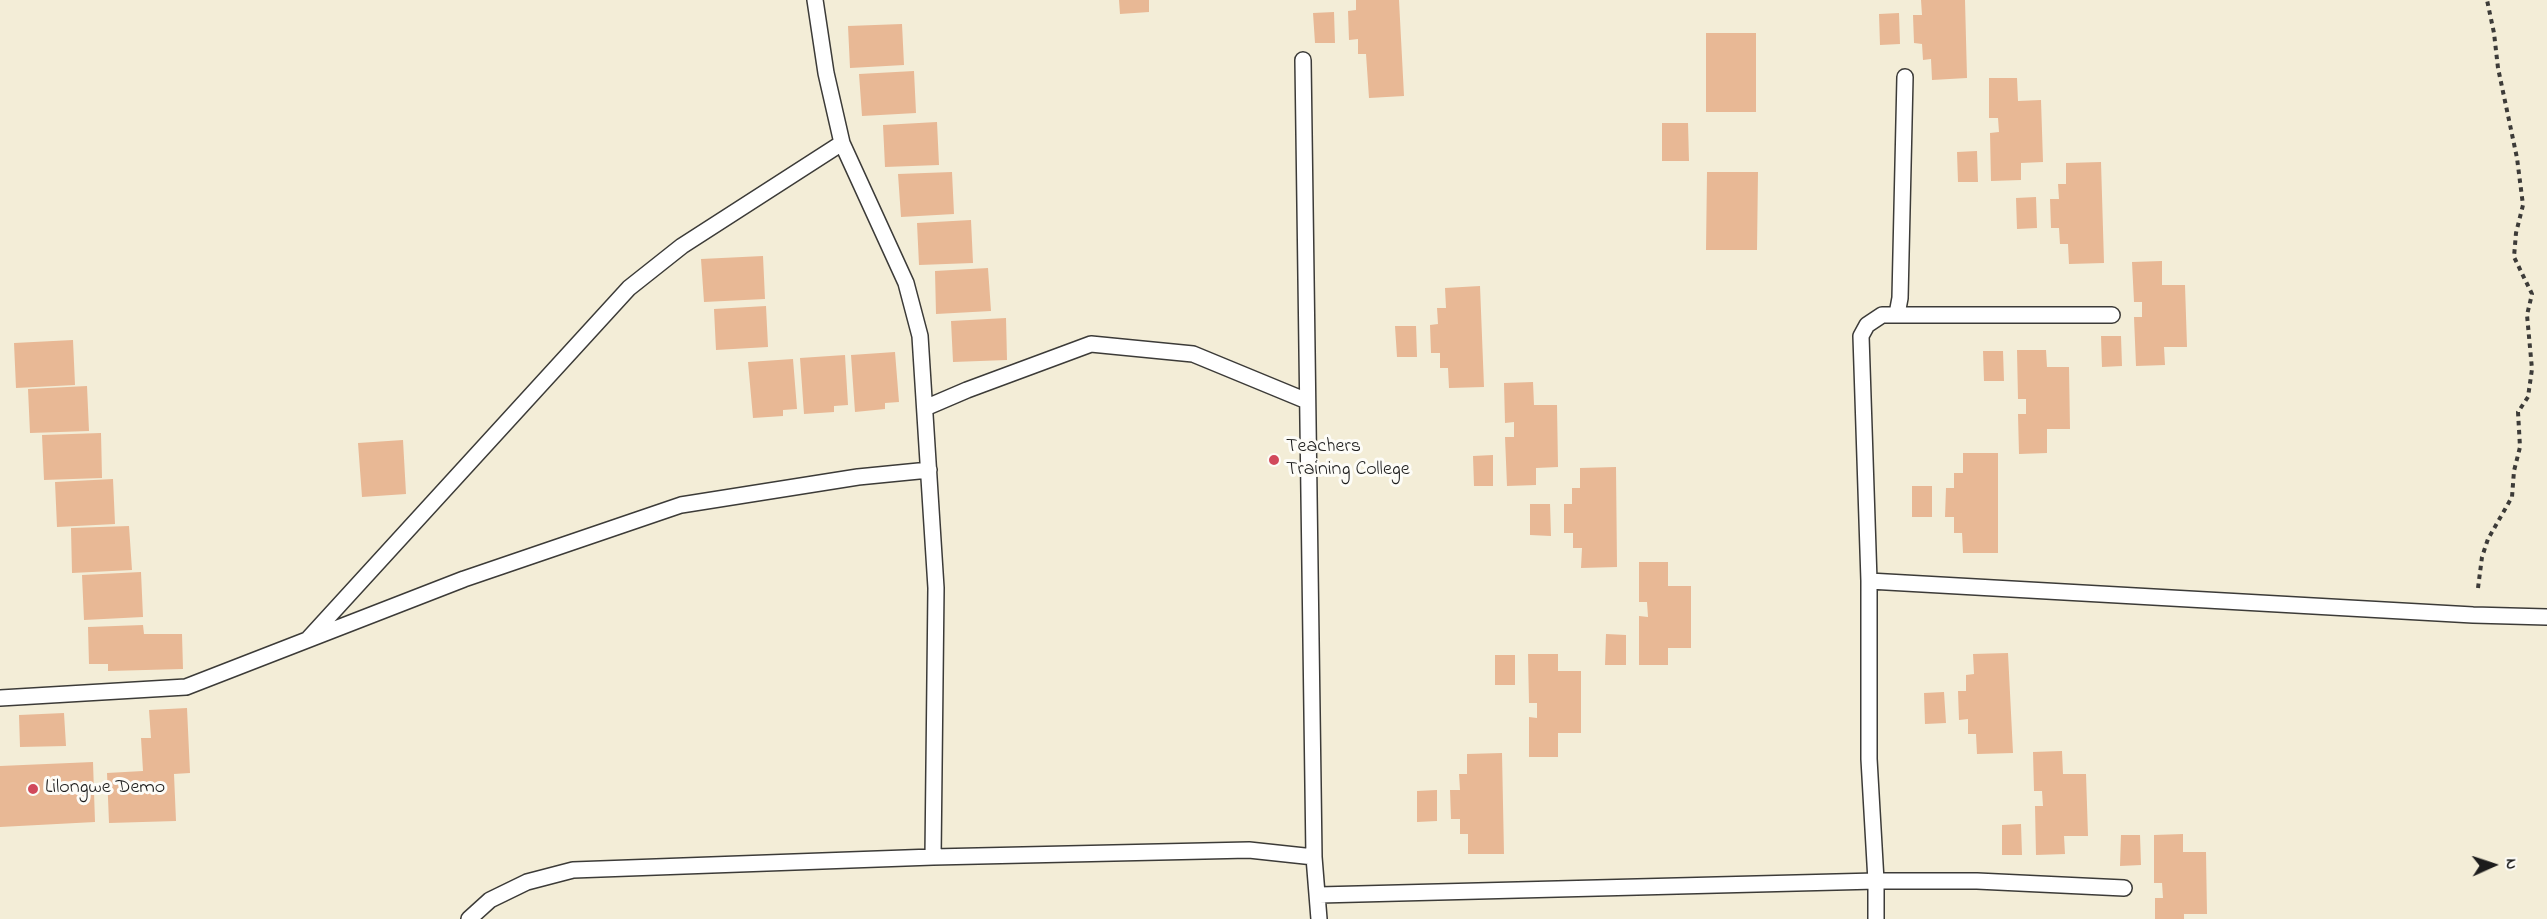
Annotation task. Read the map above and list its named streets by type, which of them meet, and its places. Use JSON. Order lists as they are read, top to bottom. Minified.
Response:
{"places":["Teachers Training College","Lilongwe Demo"],"north":"right"}
